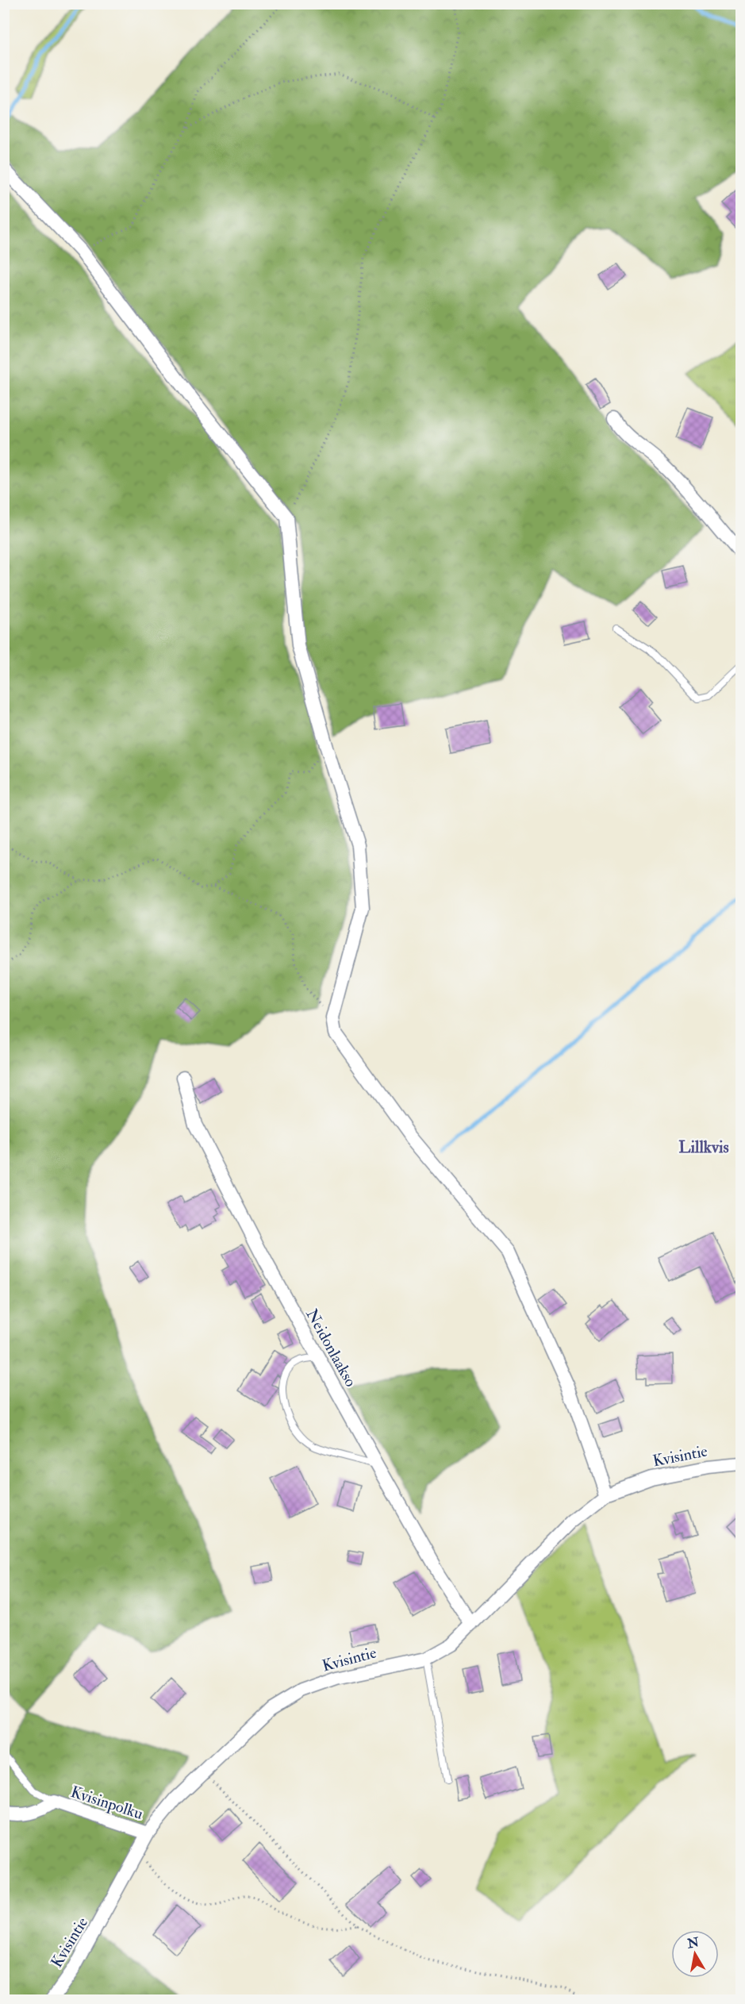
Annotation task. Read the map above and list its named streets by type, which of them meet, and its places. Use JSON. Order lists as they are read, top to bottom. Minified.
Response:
{"streets":{"street":["Neidonlaakso","Kvisintie","Kvisinpolku"]},"crossings":[["Neidonlaakso","Kvisintie"],["Kvisintie","Kvisinpolku"]],"districts":["Lillkvis"],"north":"top"}
